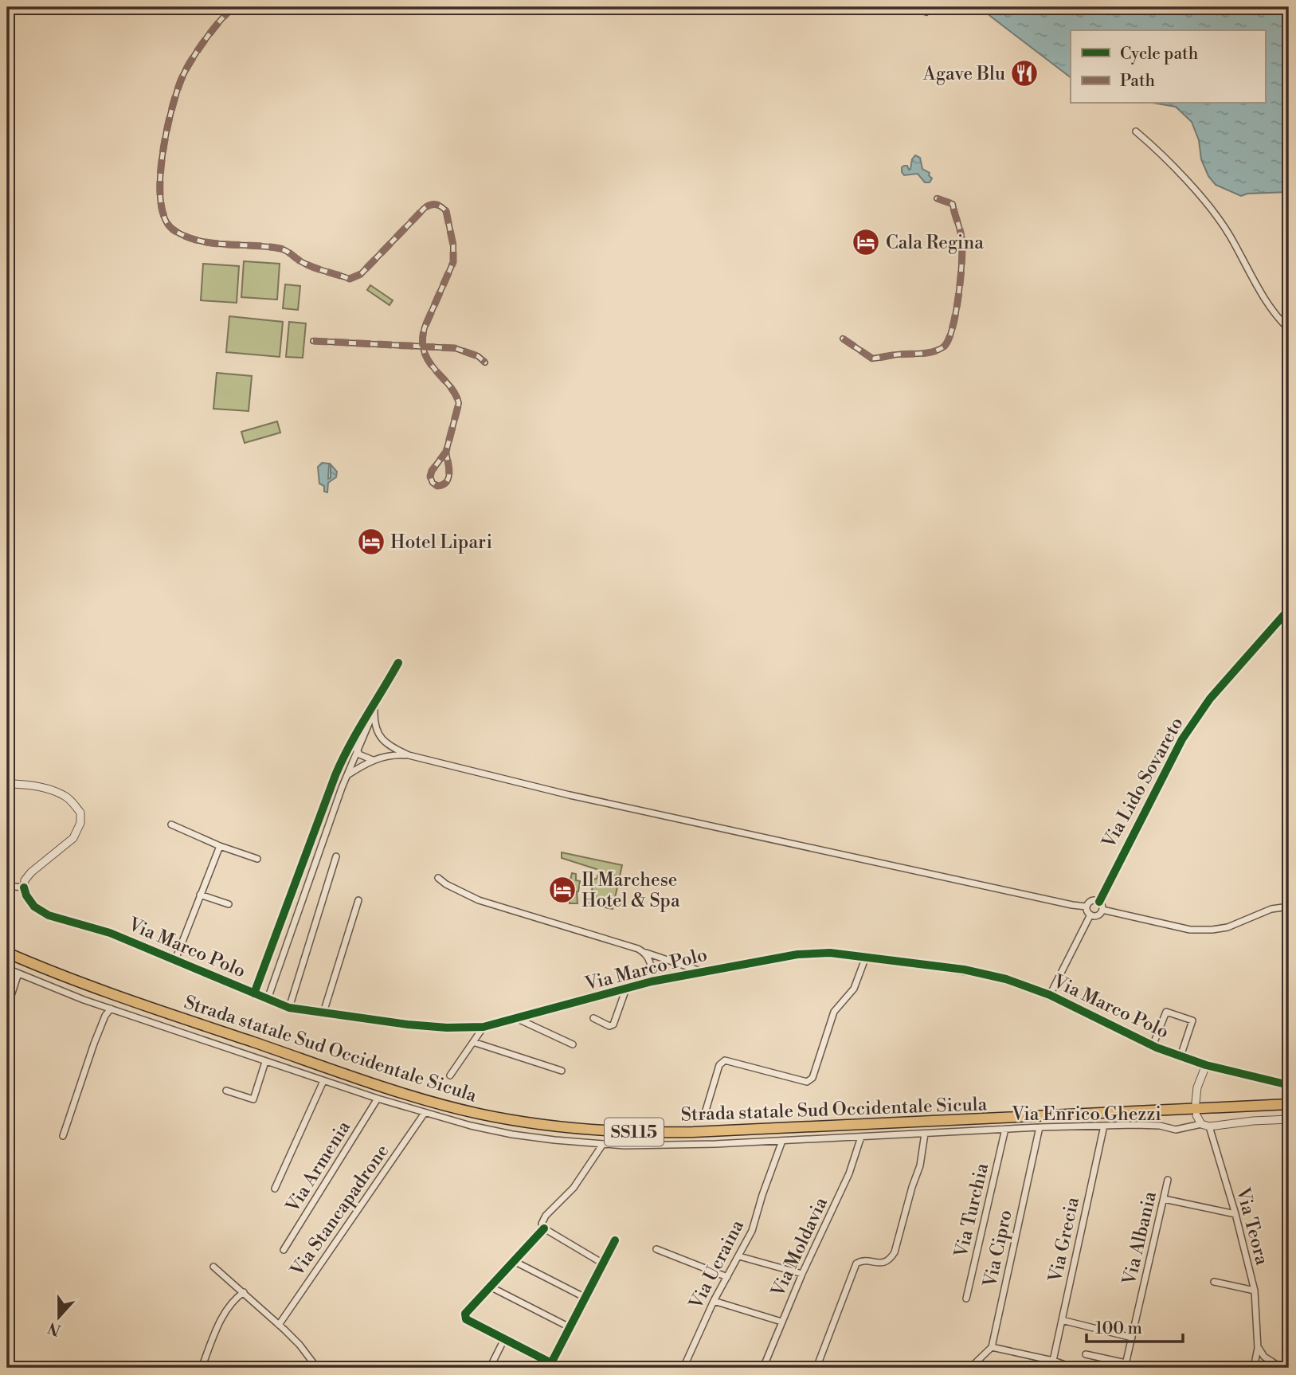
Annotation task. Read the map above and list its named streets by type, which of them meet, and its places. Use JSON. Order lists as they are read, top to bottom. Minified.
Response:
{"streets":{"main road":["Strada statale Sud Occidentale Sicula","SS115"],"street":["Via Lido Sovareto","Via Marco Polo","Via Enrico Ghezzi","Via Armenia","Via Stancapadrone","Via Turchia","Via Teora","Via Albania","Via Grecia","Via Moldavia","Via Cipro","Via Ucraina"]},"crossings":[["Via Enrico Ghezzi","Via Armenia"],["Via Enrico Ghezzi","Via Stancapadrone"],["Via Enrico Ghezzi","Via Turchia"],["Via Enrico Ghezzi","Via Grecia"],["Via Enrico Ghezzi","Via Moldavia"],["Via Enrico Ghezzi","Via Cipro"],["Via Enrico Ghezzi","Via Ucraina"]],"places":{"restaurant":["Agave Blu"],"hotel":["Cala Regina","Hotel Lipari","Il Marchese Hotel & Spa"]},"legend":["Cycle path","Path"],"scale_bar":"100 m","north":"bottom"}
